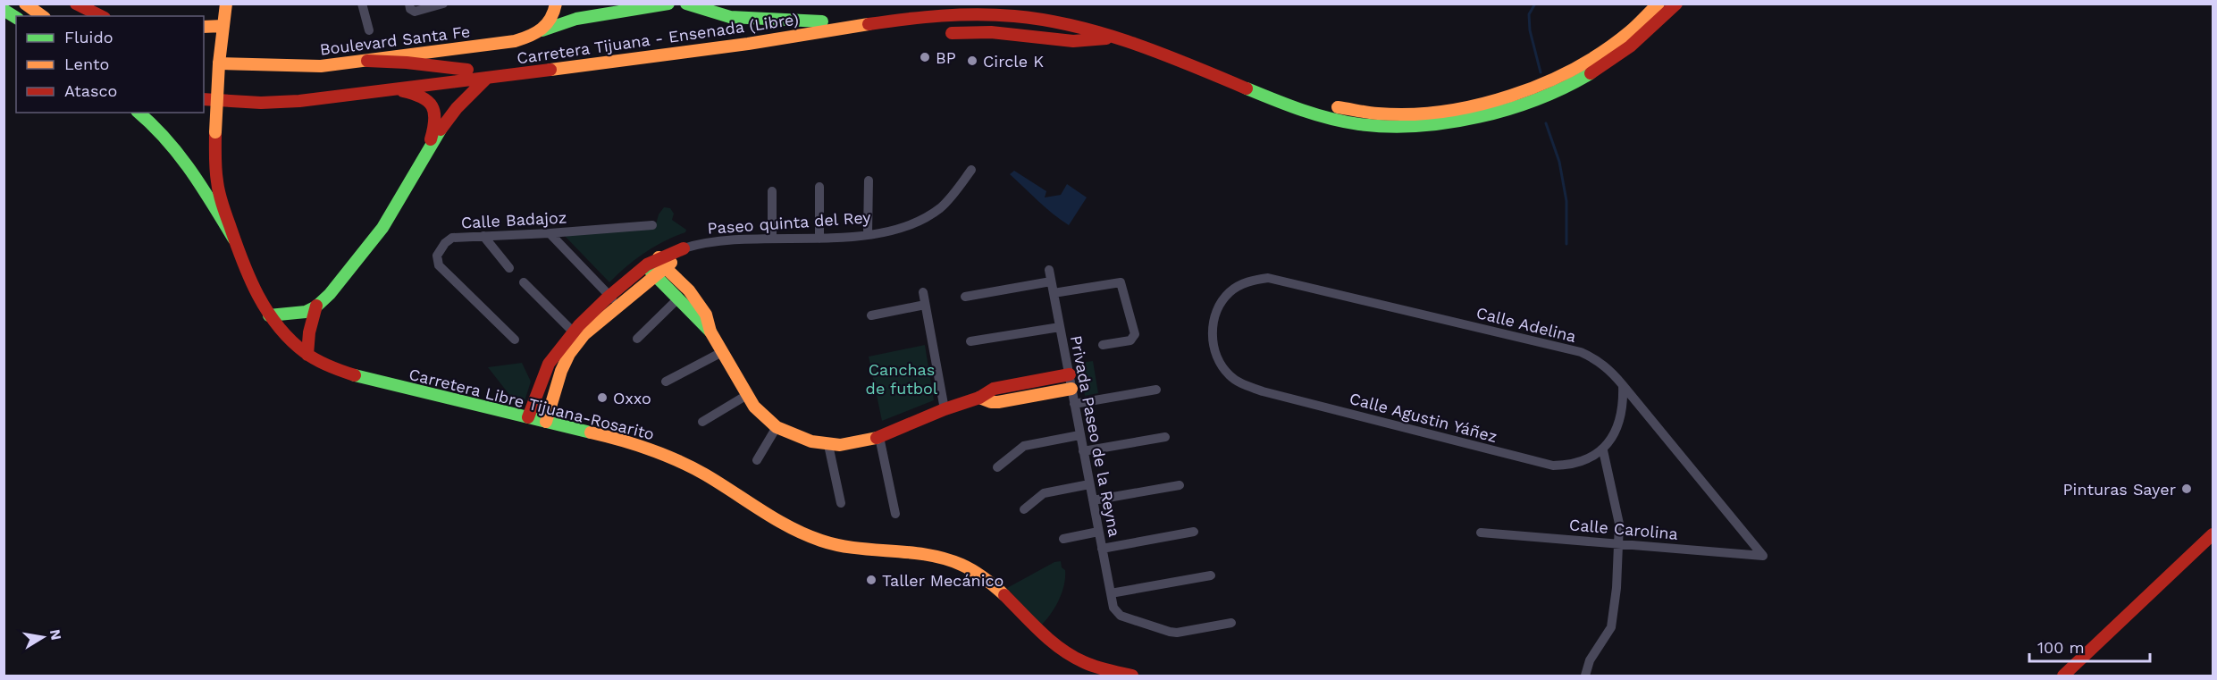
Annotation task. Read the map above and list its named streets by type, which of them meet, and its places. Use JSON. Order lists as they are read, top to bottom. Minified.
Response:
{"streets":{"main road":["Carretera Tijuana - Ensenada (Libre)","Boulevard Santa Fe","Carretera Libre Tijuana-Rosarito"],"street":["Calle Badajoz","Paseo quinta del Rey","Calle Adelina","Calle Agustin Yáñez","Privada Paseo de la Reyna","Calle Carolina"]},"crossings":[["Boulevard Santa Fe","Carretera Libre Tijuana-Rosarito"],["Calle Adelina","Calle Agustin Yáñez"],["Calle Adelina","Calle Carolina"]],"parks":["Canchas de futbol"],"places":["BP","Circle K","Oxxo","Pinturas Sayer","Taller Mecánico"],"legend":["Fluido","Lento","Atasco"],"scale_bar":"100 m","north":"right"}
